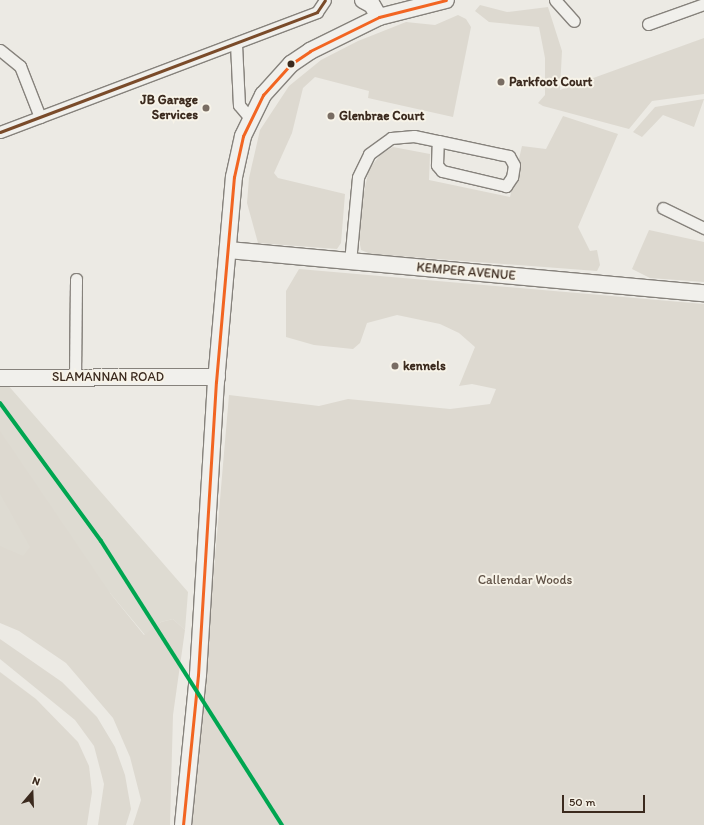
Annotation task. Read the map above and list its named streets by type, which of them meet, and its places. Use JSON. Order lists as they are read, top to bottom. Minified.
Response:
{"streets":{"main road":["KEMPER AVENUE","SLAMANNAN ROAD"]},"parks":["Callendar Woods"],"places":["Parkfoot Court","JB Garage Services","Glenbrae Court","kennels"],"scale_bar":"50 m","north":"top"}
